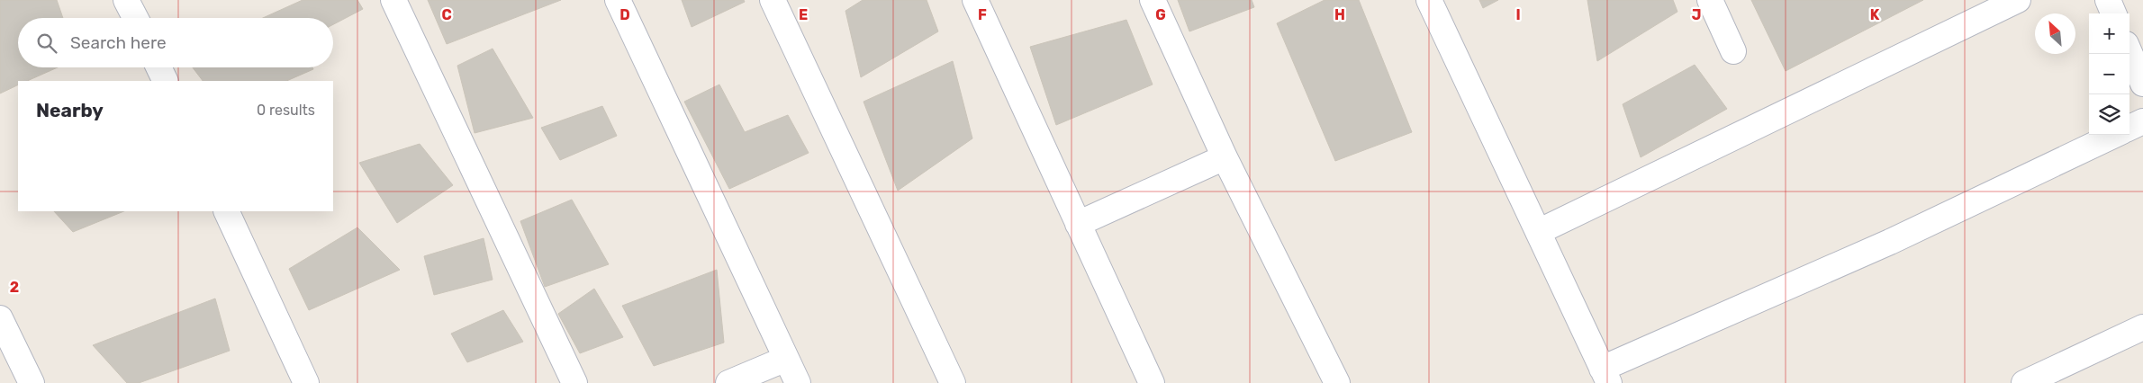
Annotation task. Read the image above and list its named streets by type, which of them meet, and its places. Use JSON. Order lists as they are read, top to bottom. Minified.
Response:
{"north":"top left","page":{"map_buttons":["+","−"],"search":"Search here","heading":["Nearby","0 results"]},"grid":{"columns":["C","D","E","F","G","H","I","J","K"],"rows":["2"]}}
